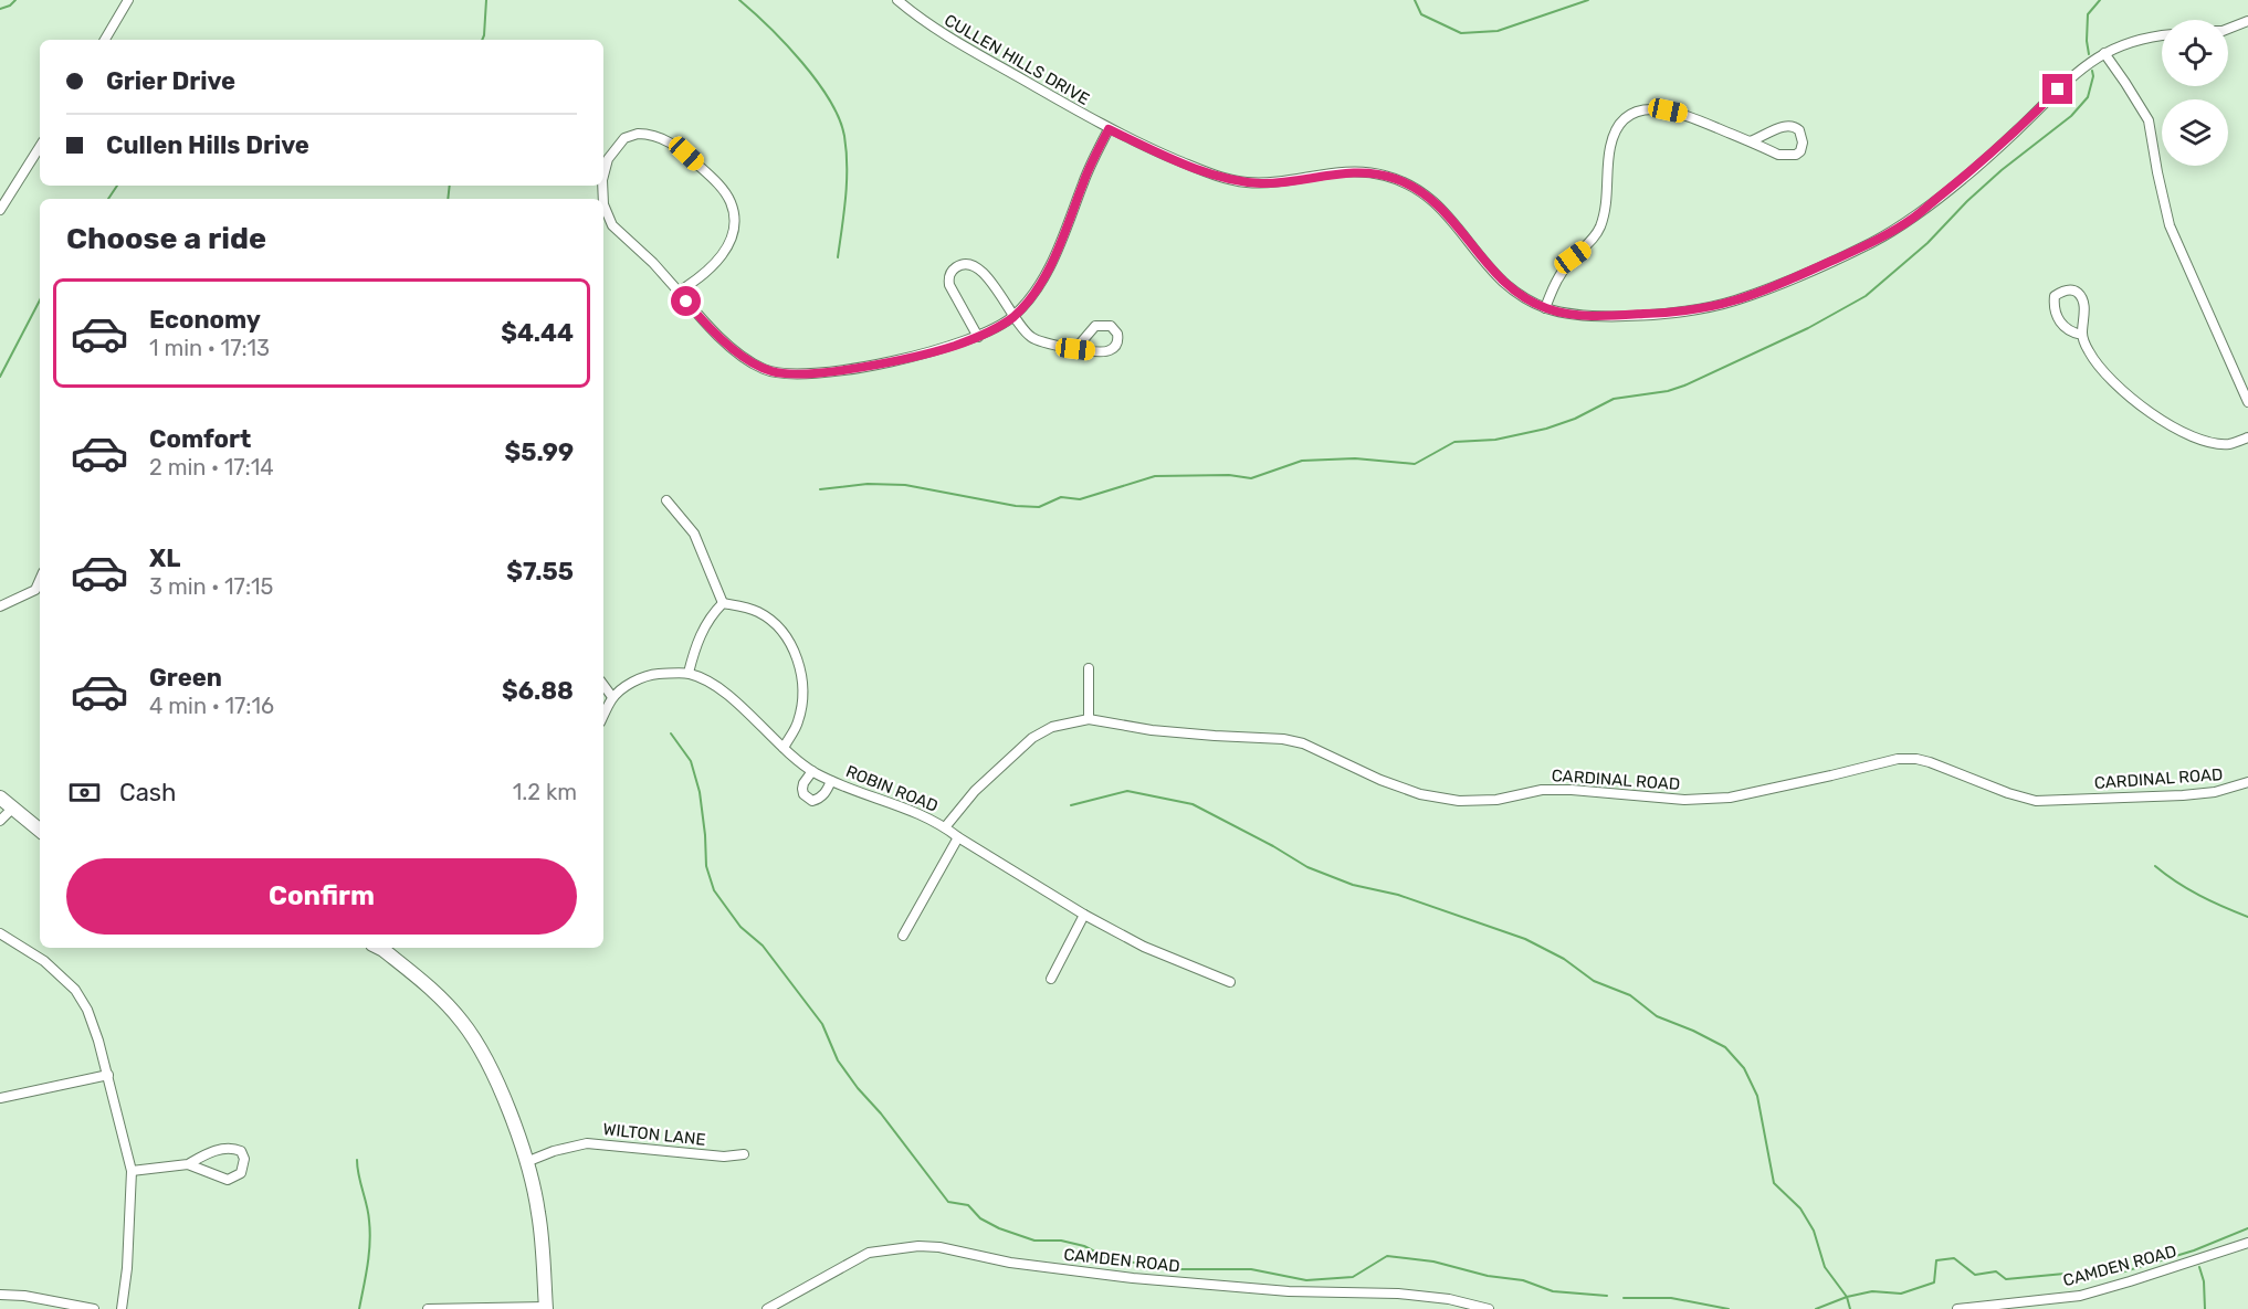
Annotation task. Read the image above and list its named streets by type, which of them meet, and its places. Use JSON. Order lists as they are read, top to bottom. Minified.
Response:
{"streets":{"street":["CULLEN HILLS DRIVE","CARDINAL ROAD","ROBIN ROAD","WILTON LANE","CAMDEN ROAD"]},"crossings":[["CARDINAL ROAD","ROBIN ROAD"]],"page":{"banner":["Grier Drive","Cullen Hills Drive"],"heading":"Choose a ride","list":[{"name":"Economy","note":"1 min · 17:13","value":"$4.44"},{"name":"Comfort","note":"2 min · 17:14","value":"$5.99"},{"name":"XL","note":"3 min · 17:15","value":"$7.55"},{"name":"Green","note":"4 min · 17:16","value":"$6.88"}],"pay":["Cash","1.2 km"],"buttons":"Confirm"}}
